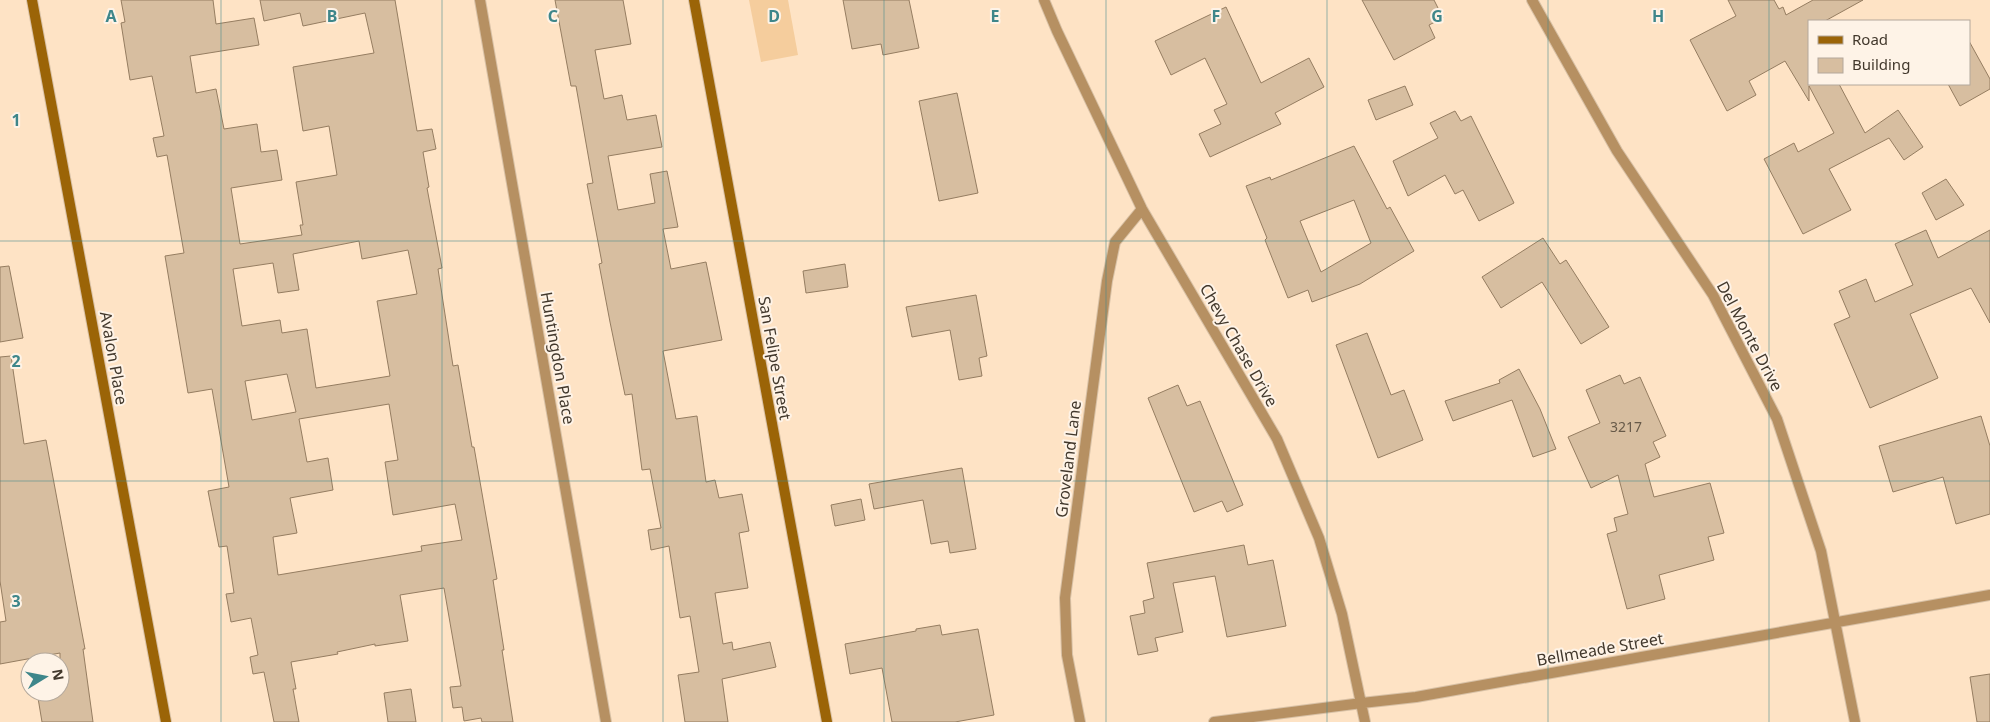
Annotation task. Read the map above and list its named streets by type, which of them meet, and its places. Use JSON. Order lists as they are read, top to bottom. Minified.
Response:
{"streets":{"street":["Del Monte Drive","Chevy Chase Drive","Avalon Place","Huntingdon Place","San Felipe Street","Groveland Lane","Bellmeade Street"]},"crossings":[["Del Monte Drive","Bellmeade Street"],["Chevy Chase Drive","Groveland Lane"],["Chevy Chase Drive","Bellmeade Street"]],"house_numbers":["3217"],"legend":["Road","Building"],"north":"right","grid":{"columns":["A","B","C","D","E","F","G","H"],"rows":["1","2","3"]}}
